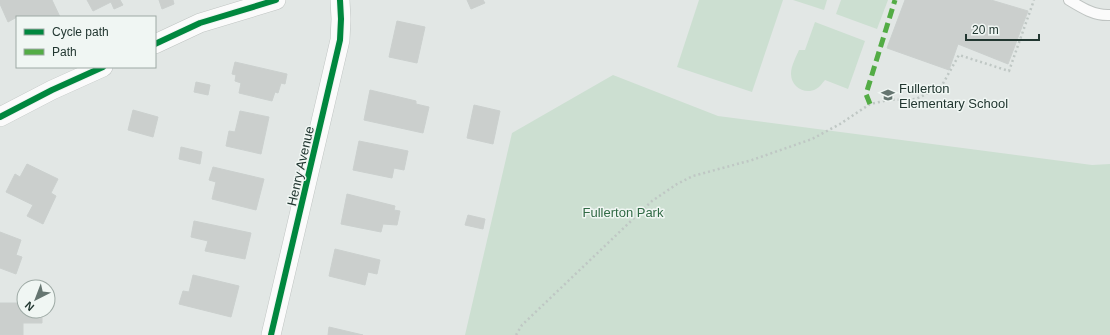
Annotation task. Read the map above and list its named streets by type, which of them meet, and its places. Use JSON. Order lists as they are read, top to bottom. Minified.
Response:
{"streets":{"street":["Henry Avenue"]},"parks":["Fullerton Park"],"places":{"school or university":["Fullerton Elementary School"]},"legend":["Cycle path","Path"],"scale_bar":"20 m","north":"bottom left"}
